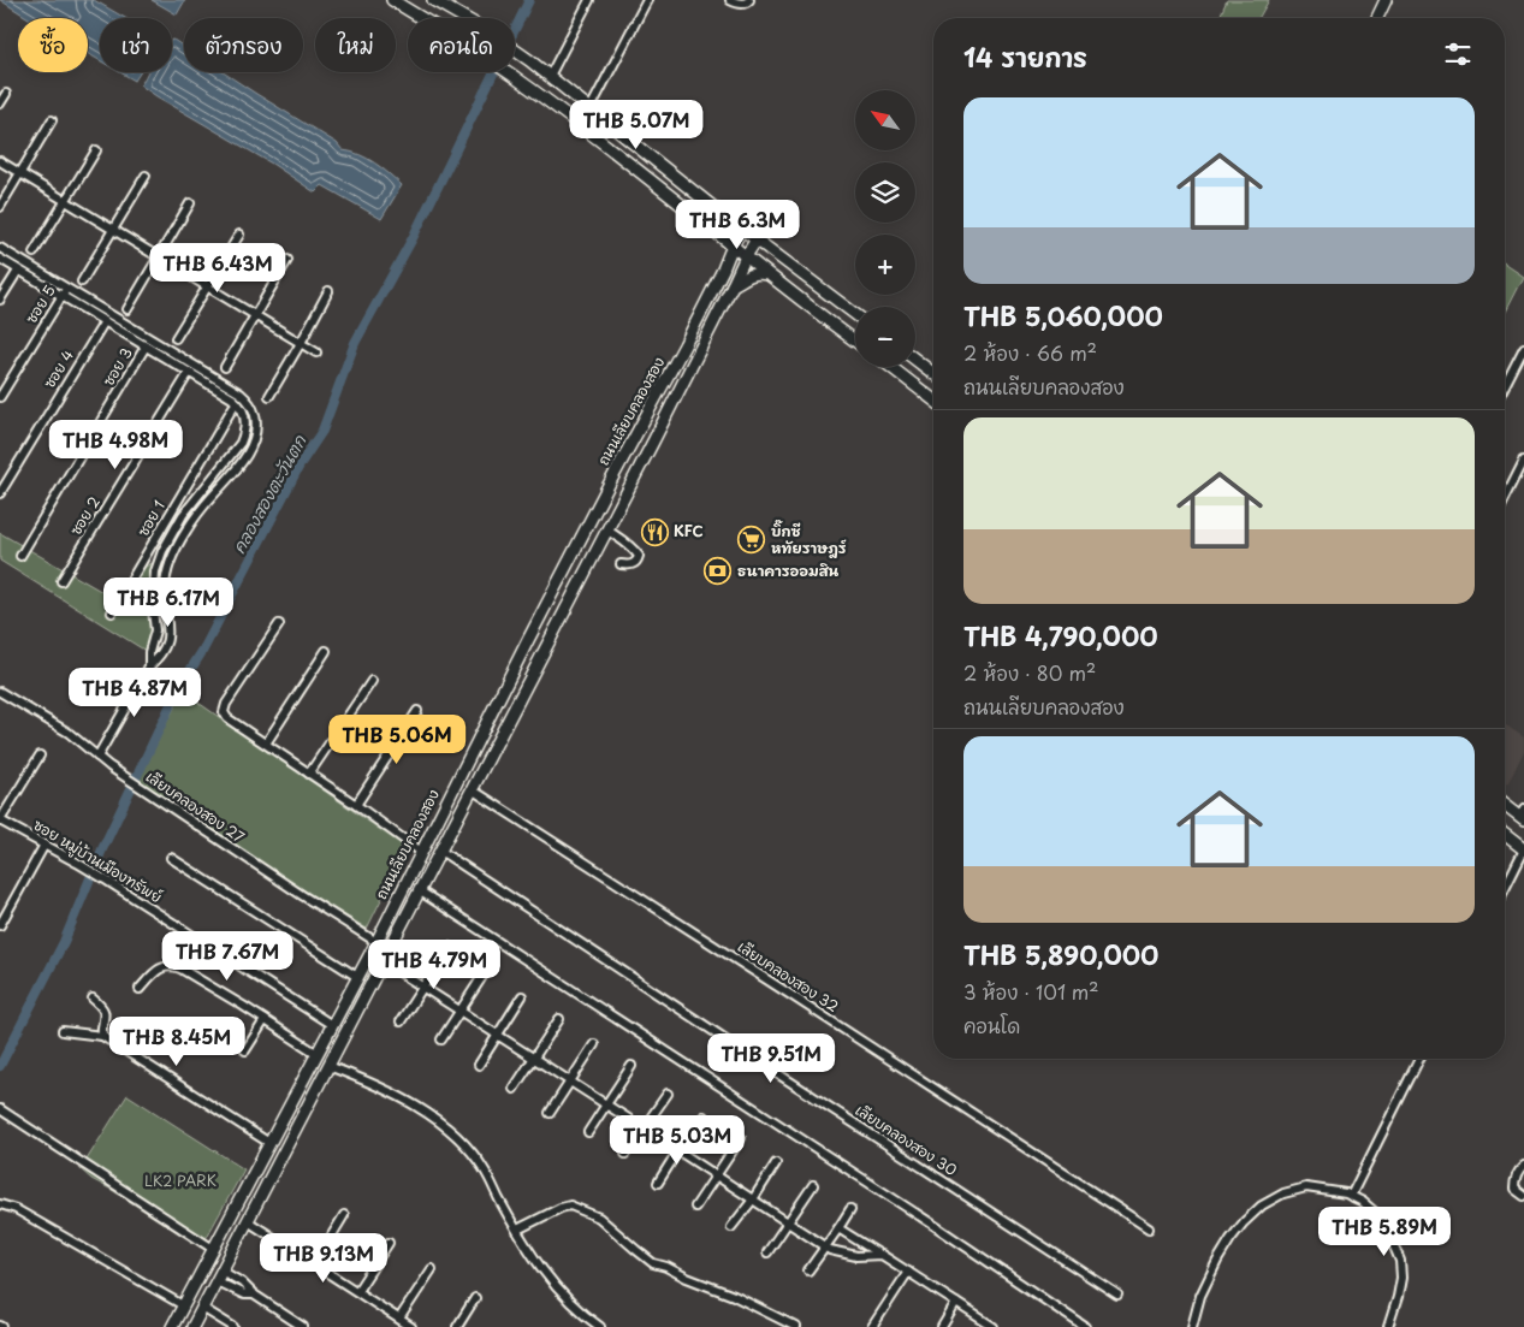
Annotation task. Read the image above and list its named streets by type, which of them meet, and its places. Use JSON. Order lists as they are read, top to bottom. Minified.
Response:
{"streets":{"main road":["ถนนเลียบคลองสอง"],"street":["ซอย 5","ซอย 3","ซอย 4","ซอย 2","ซอย 1","เลียบคลองสอง 27","ซอย หมู่บ้านเมืองทรัพย์","เลียบคลองสอง 32","เลียบคลองสอง 30"]},"crossings":[["ถนนเลียบคลองสอง","เลียบคลองสอง 27"],["ถนนเลียบคลองสอง","ซอย หมู่บ้านเมืองทรัพย์"],["ถนนเลียบคลองสอง","เลียบคลองสอง 32"],["ถนนเลียบคลองสอง","เลียบคลองสอง 30"]],"water":["คลองสองตะวันตก"],"parks":["LK2 PARK"],"places":{"restaurant":["KFC"],"supermarket":["บิ๊กซี หทัยราษฎร์"],"bank":["ธนาคารออมสิน"]},"north":"top left","page":{"chip":["ซื้อ","เช่า","ตัวกรอง","ใหม่","คอนโด"],"heading":"14 รายการ","map_buttons":["+","−"],"list":[{"name":"THB 5,060,000","note":"2 ห้อง · 66 m² · ถนนเลียบคลองสอง"},{"name":"THB 4,790,000","note":"2 ห้อง · 80 m² · ถนนเลียบคลองสอง"},{"name":"THB 5,890,000","note":"3 ห้อง · 101 m² · คอนโด"}],"price":["THB 5.07M","THB 6.3M","THB 6.43M","THB 4.98M","THB 6.17M","THB 4.87M","THB 5.06M","THB 7.67M","THB 4.79M","THB 8.45M","THB 9.51M","THB 5.03M","THB 5.89M","THB 9.13M"]}}
